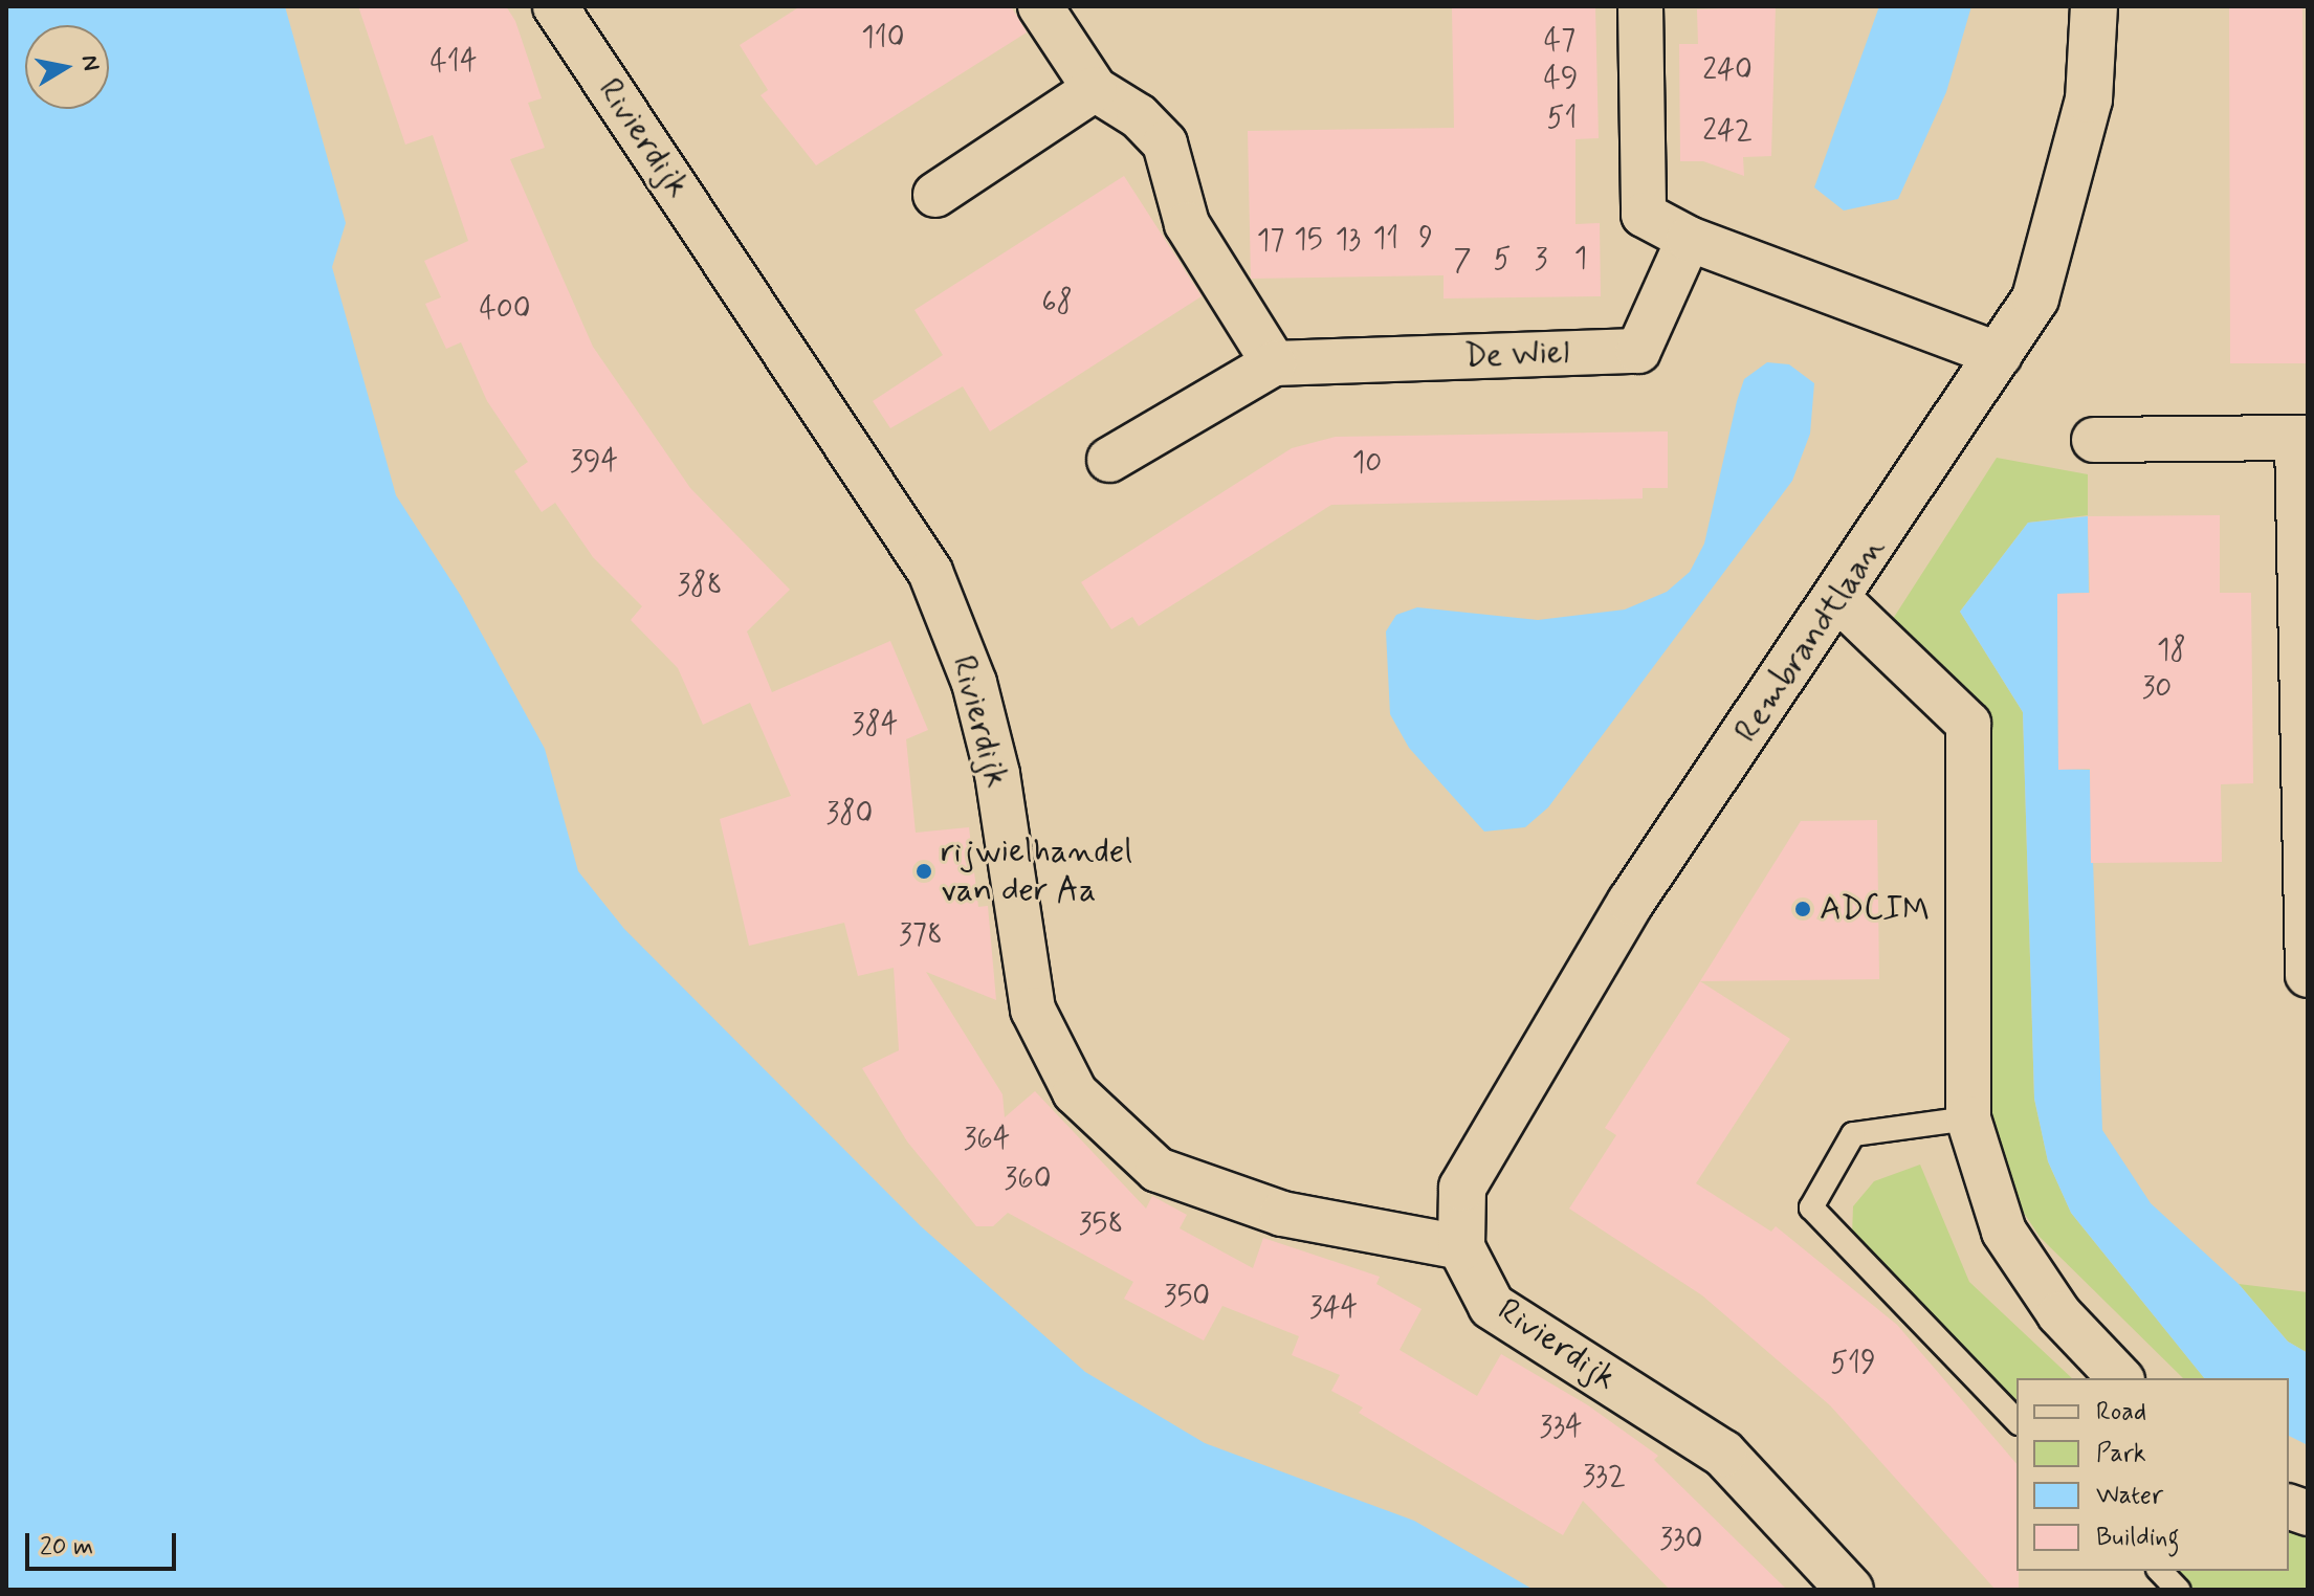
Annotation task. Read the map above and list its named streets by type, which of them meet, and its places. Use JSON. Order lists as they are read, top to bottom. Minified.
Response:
{"streets":{"street":["Rivierdijk","De Wiel","Rembrandtlaan"]},"crossings":[["Rivierdijk","Rembrandtlaan"]],"places":["rijwielhandel van der Aa","ADCIM"],"house_numbers":["110","47","414","240","49","51","242","9","11","15","13","17","1","5","3","7","68","400","394","10","388","18","30","384","380","378","364","360","358","350","344","519","334","332","330"],"legend":["Road","Park","Water","Building"],"scale_bar":"20 m","north":"right"}
